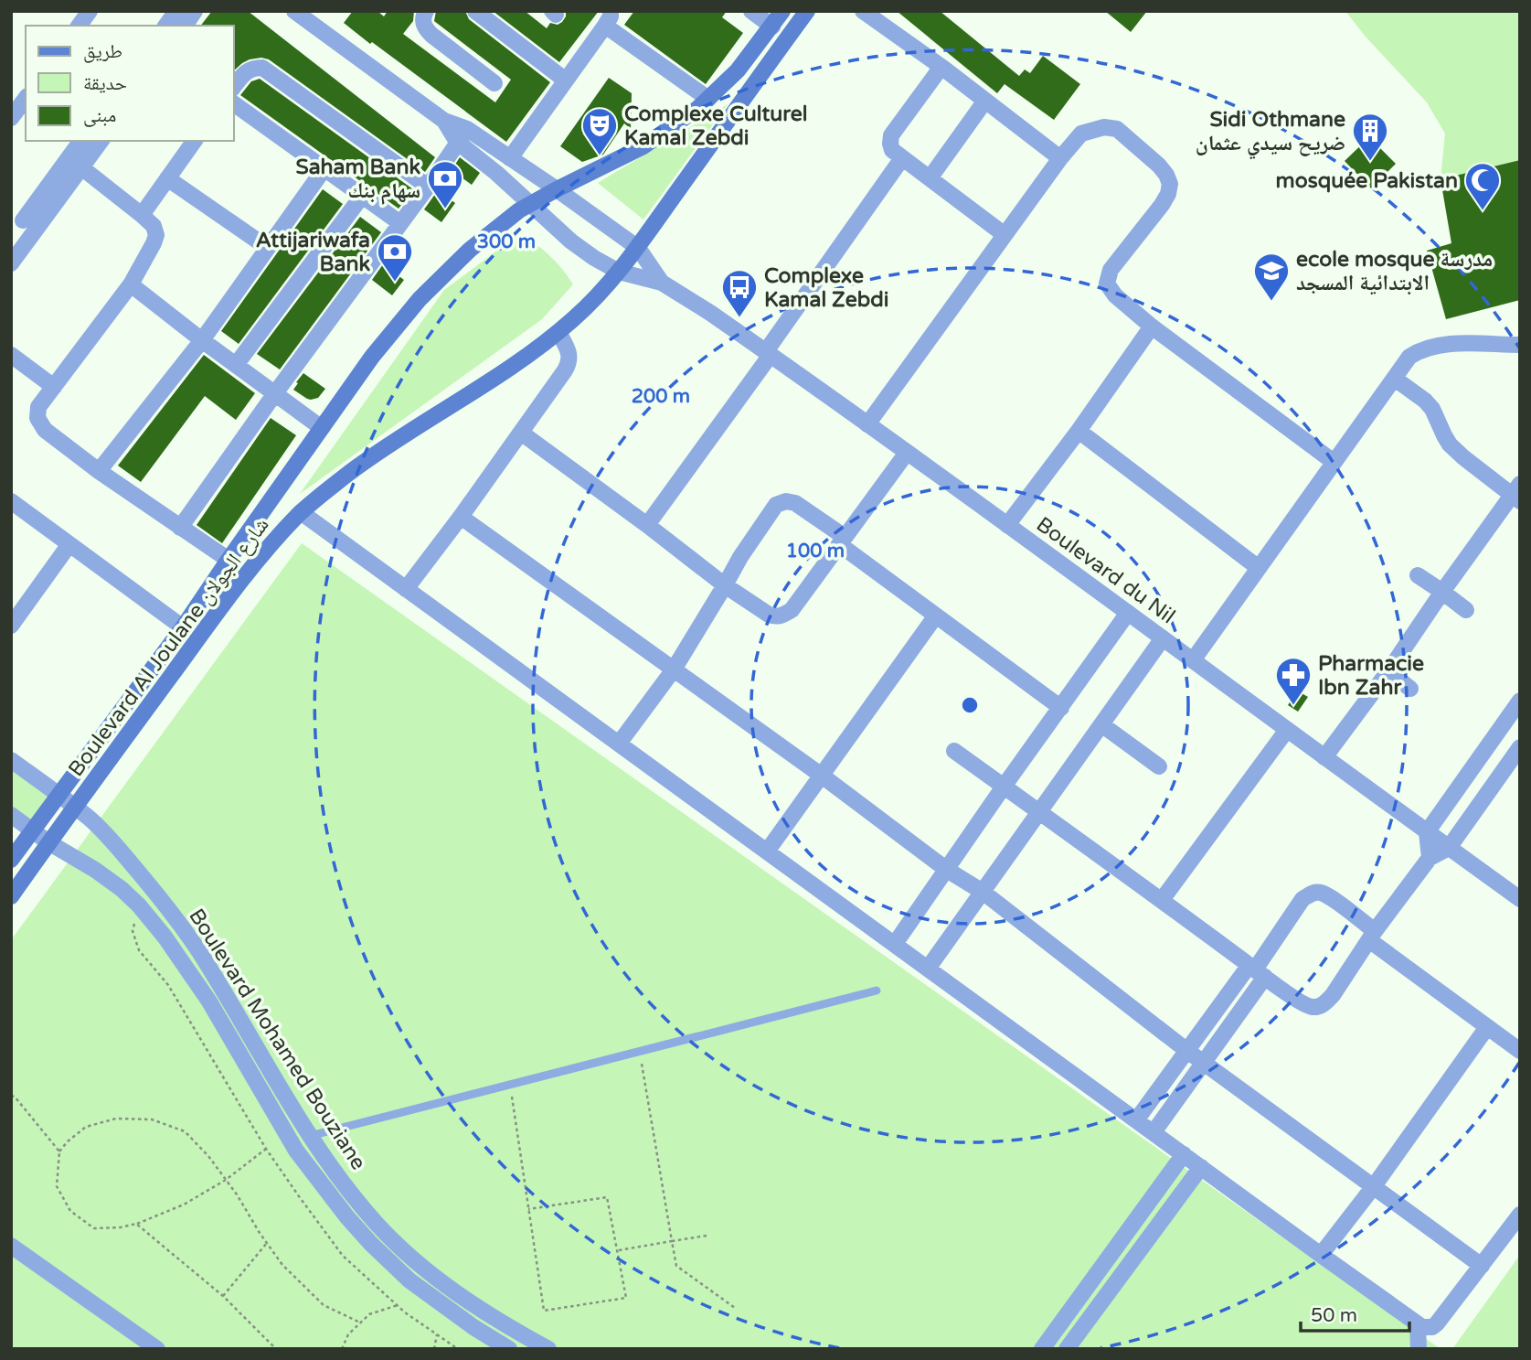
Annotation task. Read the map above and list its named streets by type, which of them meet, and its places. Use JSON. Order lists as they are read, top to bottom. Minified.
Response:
{"streets":{"main road":["Boulevard Al Joulane شارع الجولان"],"street":["Boulevard du Nil","Boulevard Mohamed Bouziane"]},"crossings":[["Boulevard du Nil","Boulevard Al Joulane شارع الجولان"],["Boulevard Al Joulane شارع الجولان","Boulevard Mohamed Bouziane"]],"places":{"theatre":["Complexe Culturel Kamal Zebdi"],"building":["Sidi Othmane ضريح سيدي عثمان"],"bank":["Saham Bank سهام بنك","Attijariwafa Bank"],"mosque":["mosquée Pakistan"],"school or university":["ecole mosque مدرسة الابتدائية المسجد"],"bus stop":["Complexe Kamal Zebdi"],"pharmacy":["Pharmacie Ibn Zahr"]},"legend":["طريق","حديقة","مبنى"],"scale_bar":"50 m","rings":["300 m","200 m","100 m"]}
